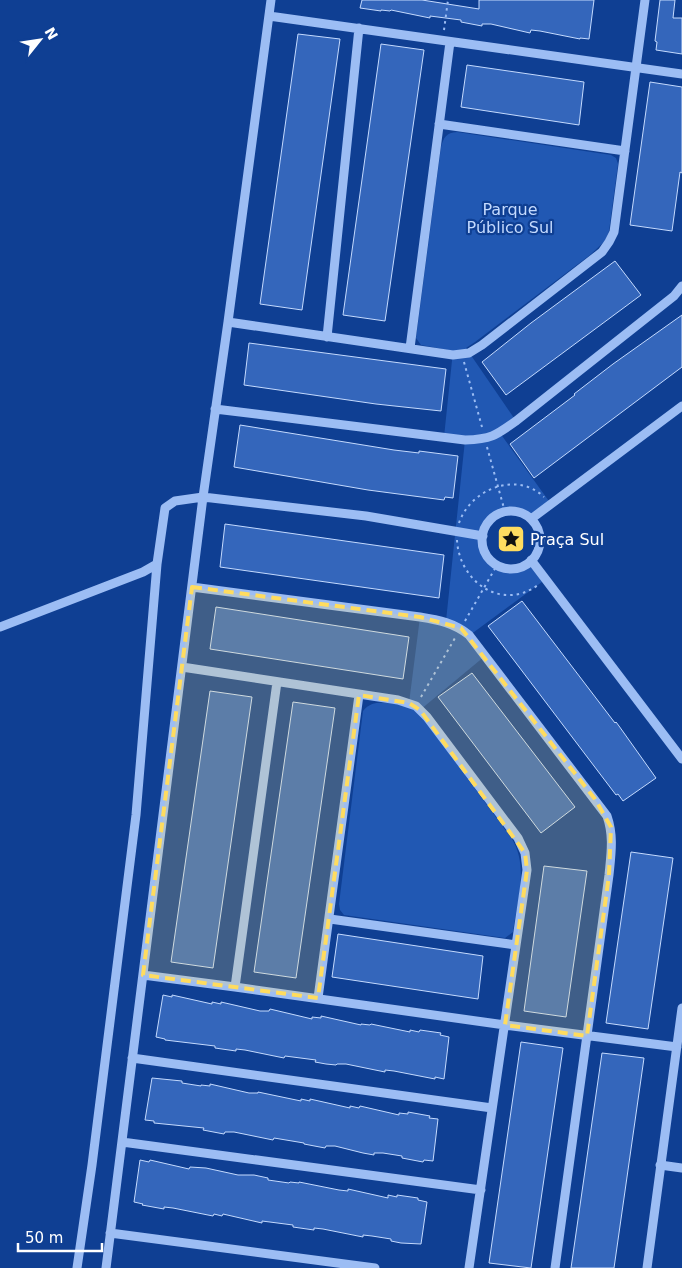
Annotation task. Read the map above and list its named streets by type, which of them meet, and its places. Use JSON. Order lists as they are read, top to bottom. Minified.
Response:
{"parks":["Parque Público Sul"],"places":{"place":["Praça Sul"]},"scale_bar":"50 m","north":"top right"}
